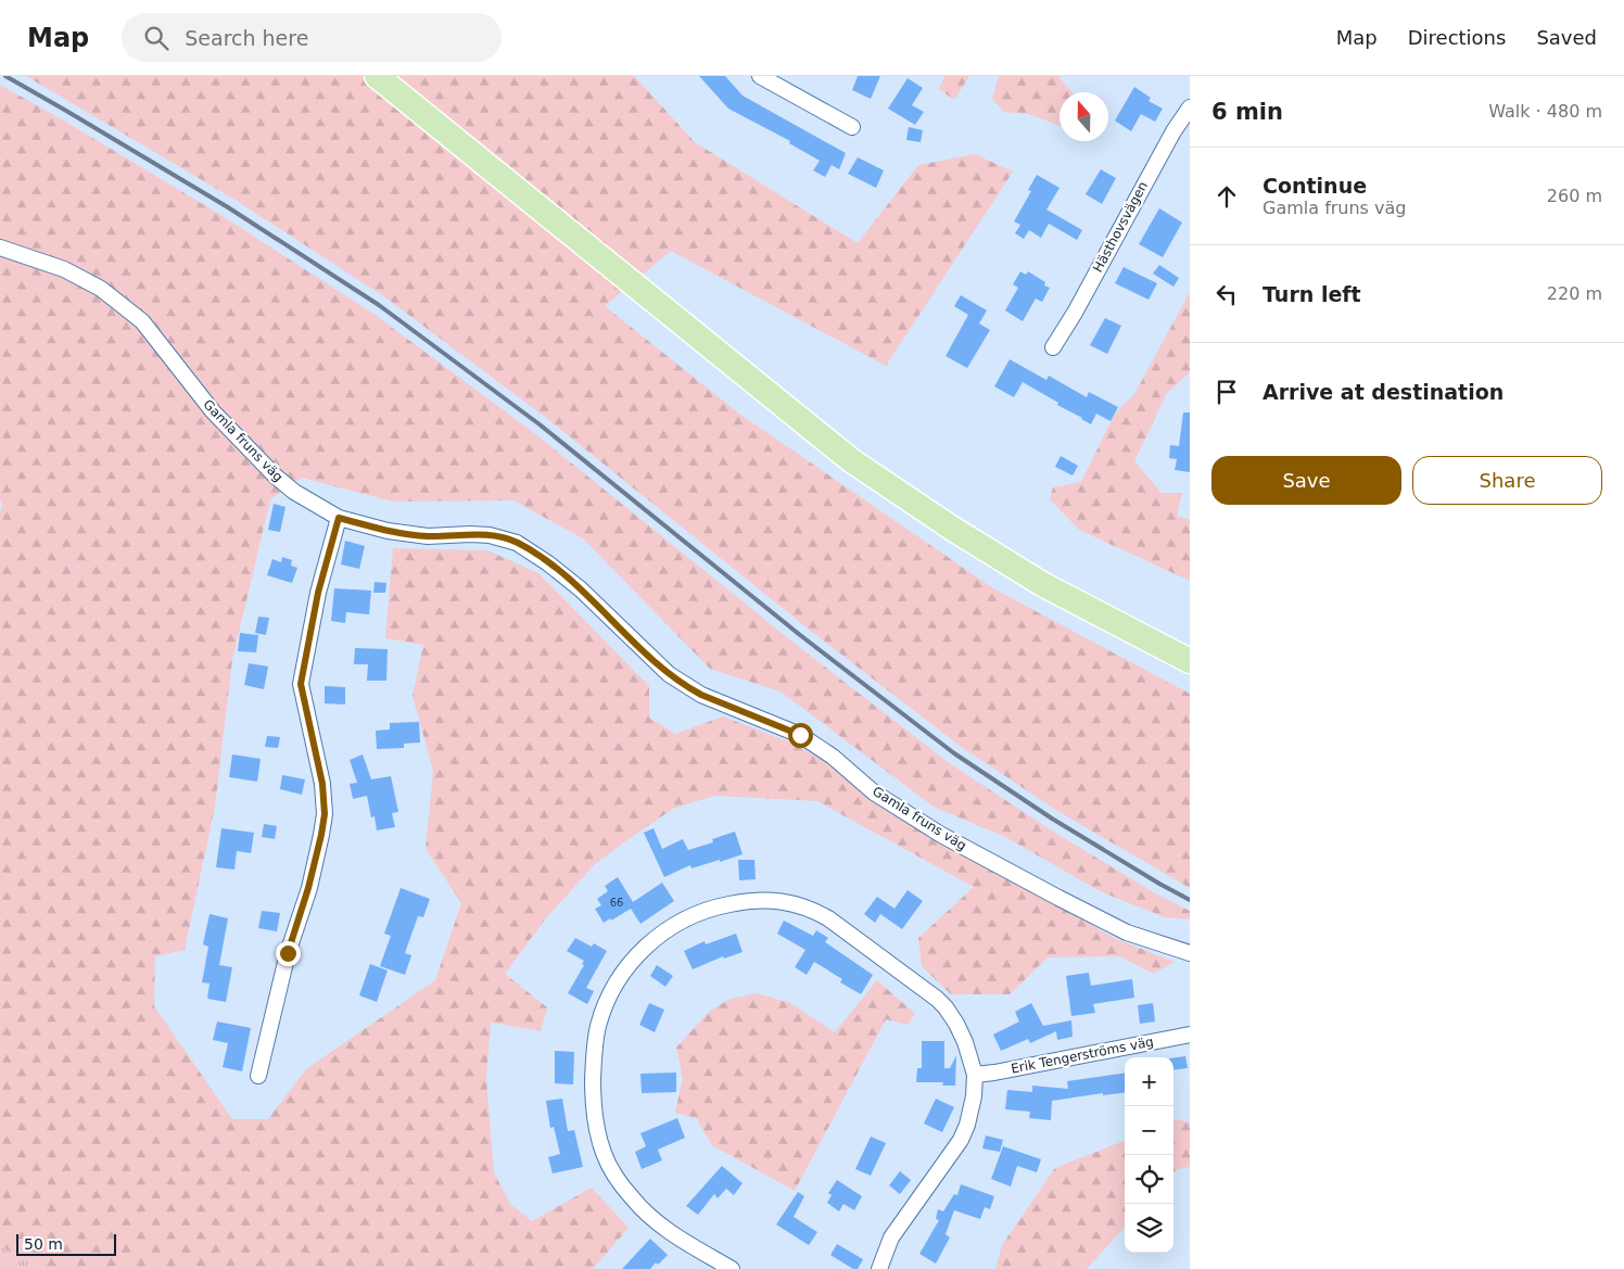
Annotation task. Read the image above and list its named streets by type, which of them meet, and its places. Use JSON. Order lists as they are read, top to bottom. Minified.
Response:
{"streets":{"street":["Hästhovsvägen","Gamla fruns väg","Erik Tengerströms väg"]},"house_numbers":["66"],"scale_bar":"50 m","north":"top","page":{"header":"Map","search":"Search here","nav":["Map","Directions","Saved"],"heading":["6 min","Walk · 480 m"],"list":[["Continue","Gamla fruns väg","260 m"],["Turn left","220 m"],"Arrive at destination"],"buttons":["Save","Share"],"map_buttons":["+","−"],"scale":"50 m"}}
